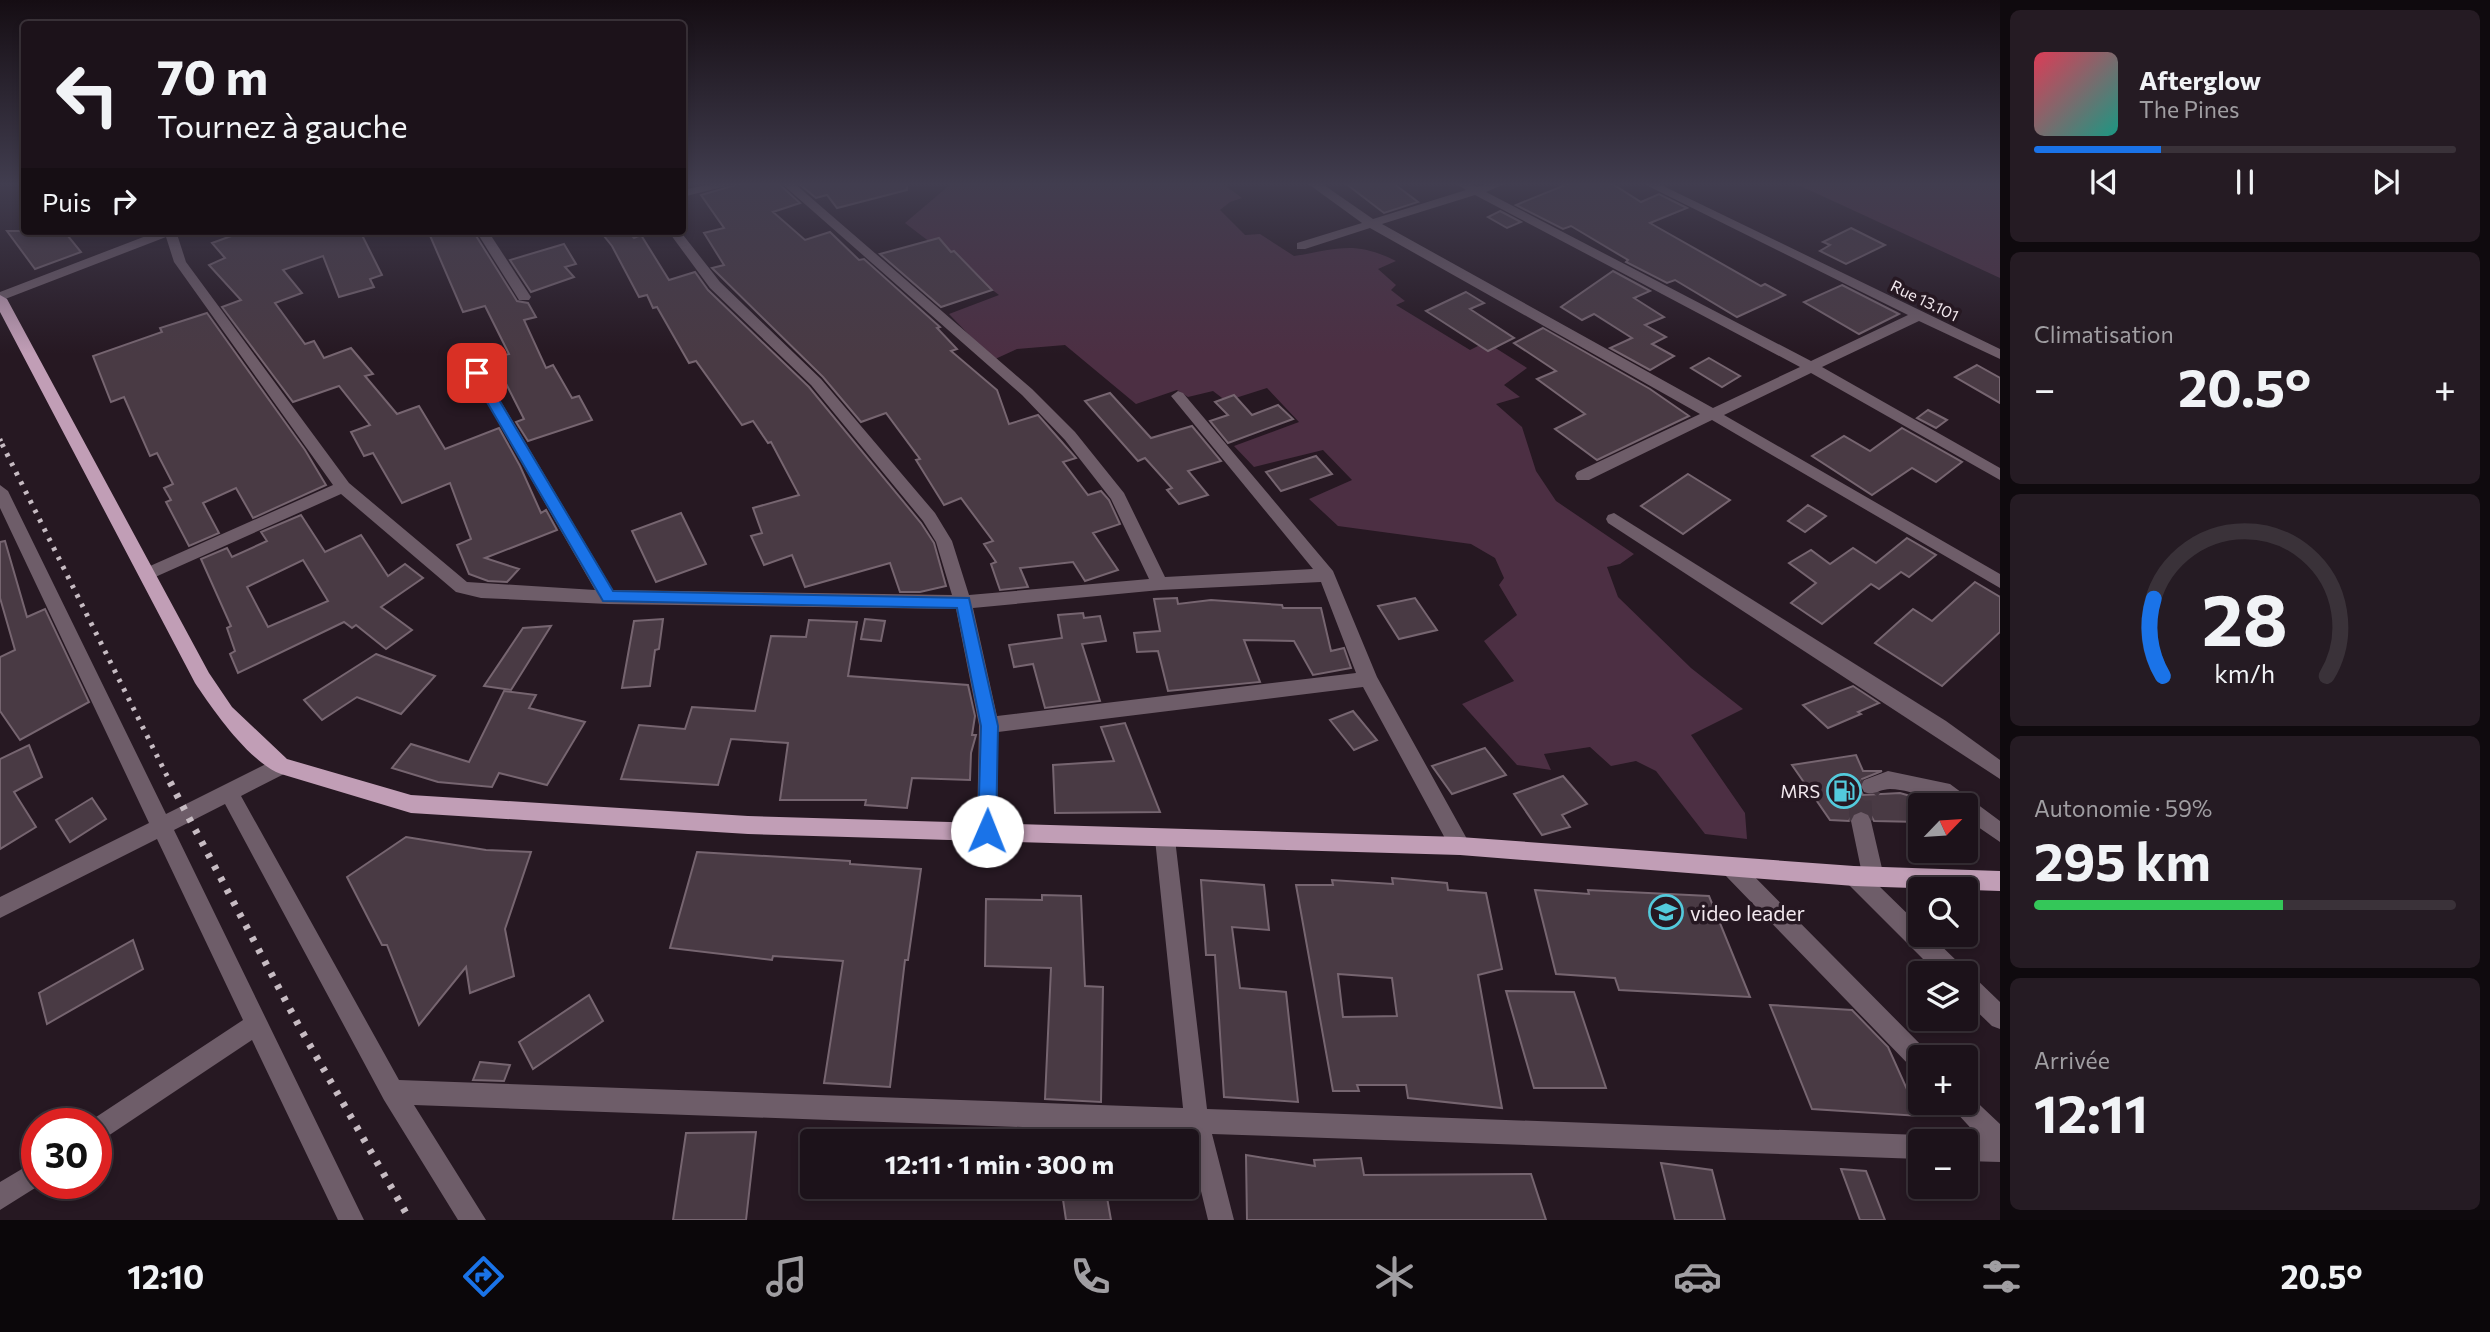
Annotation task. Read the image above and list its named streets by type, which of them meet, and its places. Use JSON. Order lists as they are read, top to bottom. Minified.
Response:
{"streets":{"street":["Rue 13.101"]},"places":{"fuel station":["MRS"],"school or university":["video leader"]},"north":"top right","page":{"turn":["70 m","Tournez à gauche"],"song":["Afterglow","The Pines"],"then":"Puis","tile":["Climatisation",["Autonomie · 59%","295 km"],["Arrivée","12:11"]],"heat":["−","20.5°","+"],"map_buttons":["+","−"],"limit":"30","trip":"12:11 · 1 min · 300 m","tabs":["12:10","20.5°"],"gauge":["28","km/h"]}}
